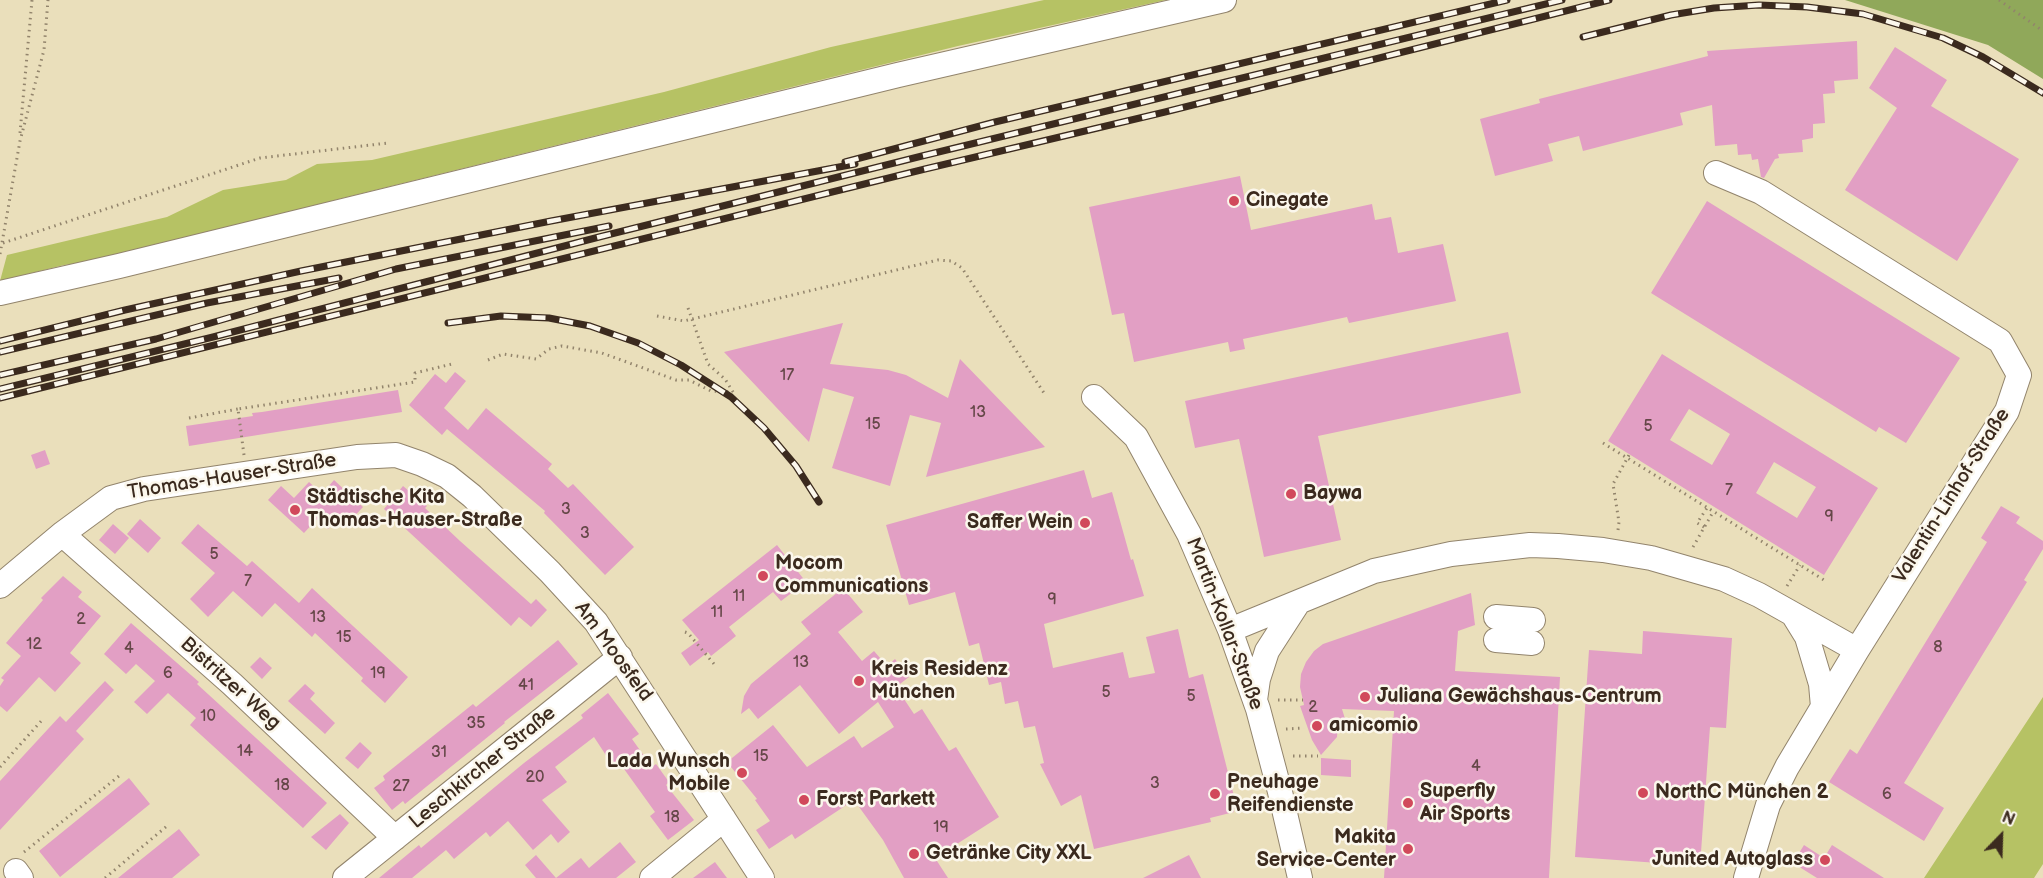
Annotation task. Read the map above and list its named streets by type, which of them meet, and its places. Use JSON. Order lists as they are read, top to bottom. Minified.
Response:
{"streets":{"street":["Thomas-Hauser-Straße","Valentin-Linhof-Straße","Martin-Kollar-Straße","Am Moosfeld","Bistritzer Weg","Leschkircher Straße"]},"crossings":[["Thomas-Hauser-Straße","Am Moosfeld"],["Thomas-Hauser-Straße","Bistritzer Weg"],["Am Moosfeld","Leschkircher Straße"],["Bistritzer Weg","Leschkircher Straße"]],"places":["Cinegate","Baywa","Städtische Kita Thomas-Hauser-Straße","Saffer Wein","Mocom Communications","Kreis Residenz München","Juliana Gewächshaus-Centrum","amicomio","Lada Wunsch Mobile","NorthC München 2","Pneuhage Reifendienste","Forst Parkett","Superfly Air Sports","Makita Service-Center","Getränke City XXL","Junited Autoglass"],"house_numbers":["17","13","15","5","7","3","9","3","5","7","11","9","11","13","2","15","12","8","4","13","6","19","41","5","5","2","10","35","14","31","15","4","20","3","18","27","6","18","19"],"north":"top right"}
